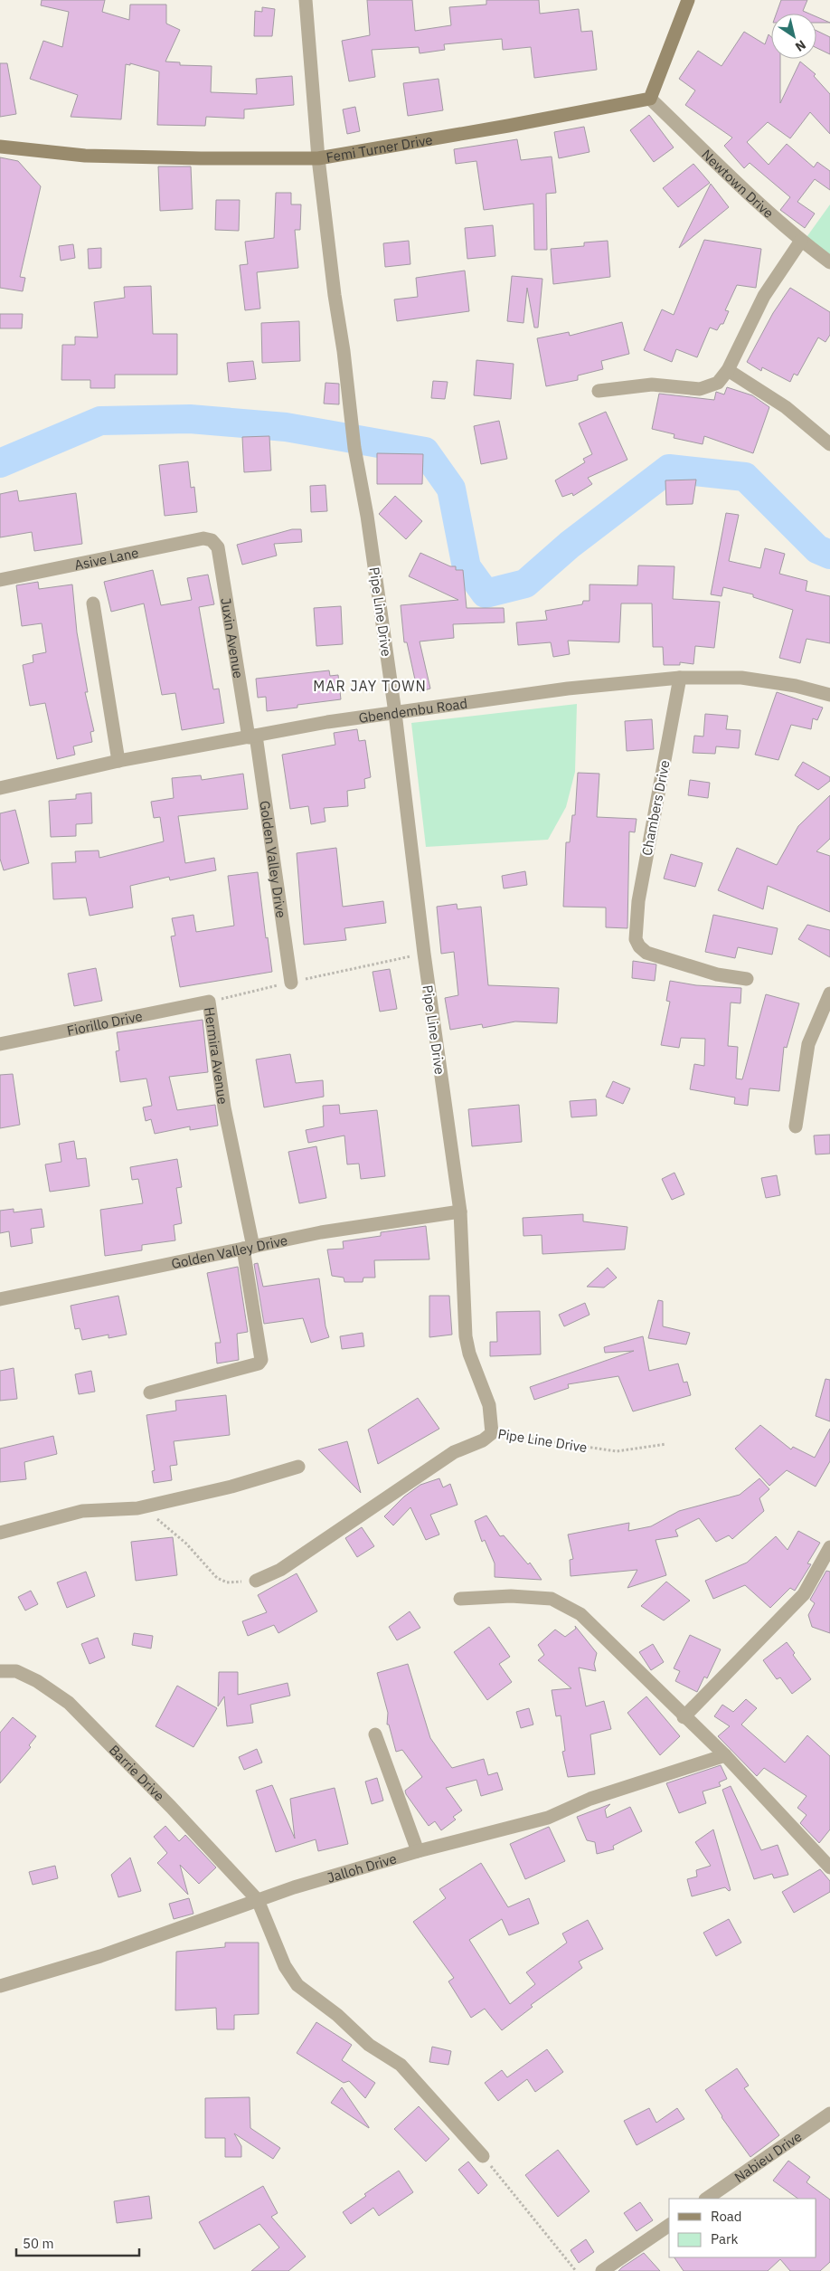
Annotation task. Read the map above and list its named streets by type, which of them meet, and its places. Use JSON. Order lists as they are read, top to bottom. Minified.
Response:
{"streets":{"street":["Femi Turner Drive","Newtown Drive","Asive Lane","Pipe Line Drive","Juxin Avenue","Gbendembu Road","Chambers Drive","Golden Valley Drive","Fiorillo Drive","Hermira Avenue","Barrie Drive","Jalloh Drive","Nabieu Drive"]},"crossings":[["Femi Turner Drive","Newtown Drive"],["Femi Turner Drive","Pipe Line Drive"],["Asive Lane","Juxin Avenue"],["Pipe Line Drive","Gbendembu Road"],["Pipe Line Drive","Golden Valley Drive"],["Pipe Line Drive","Hermira Avenue"],["Juxin Avenue","Gbendembu Road"],["Juxin Avenue","Golden Valley Drive"],["Gbendembu Road","Chambers Drive"],["Gbendembu Road","Golden Valley Drive"],["Golden Valley Drive","Hermira Avenue"],["Fiorillo Drive","Hermira Avenue"],["Barrie Drive","Jalloh Drive"]],"districts":["MAR JAY TOWN"],"legend":["Road","Park"],"scale_bar":"50 m","north":"bottom right"}
